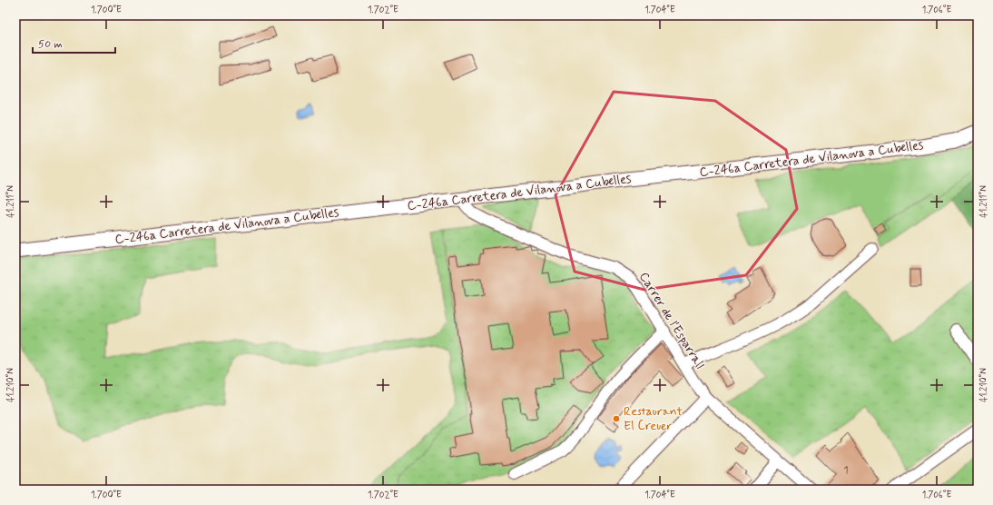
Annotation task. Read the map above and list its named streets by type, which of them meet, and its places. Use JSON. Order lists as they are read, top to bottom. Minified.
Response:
{"streets":{"main road":["C-246a Carretera de Vilanova a Cubelles"],"street":["Carrer de l'Esparrall"]},"crossings":[["C-246a Carretera de Vilanova a Cubelles","Carrer de l'Esparrall"]],"places":["Restaurant El Creuer"],"house_numbers":["1"],"scale_bar":"50 m","coordinates":["1.700°E","1.702°E","1.704°E","1.706°E","41.211°N","41.210°N"]}
